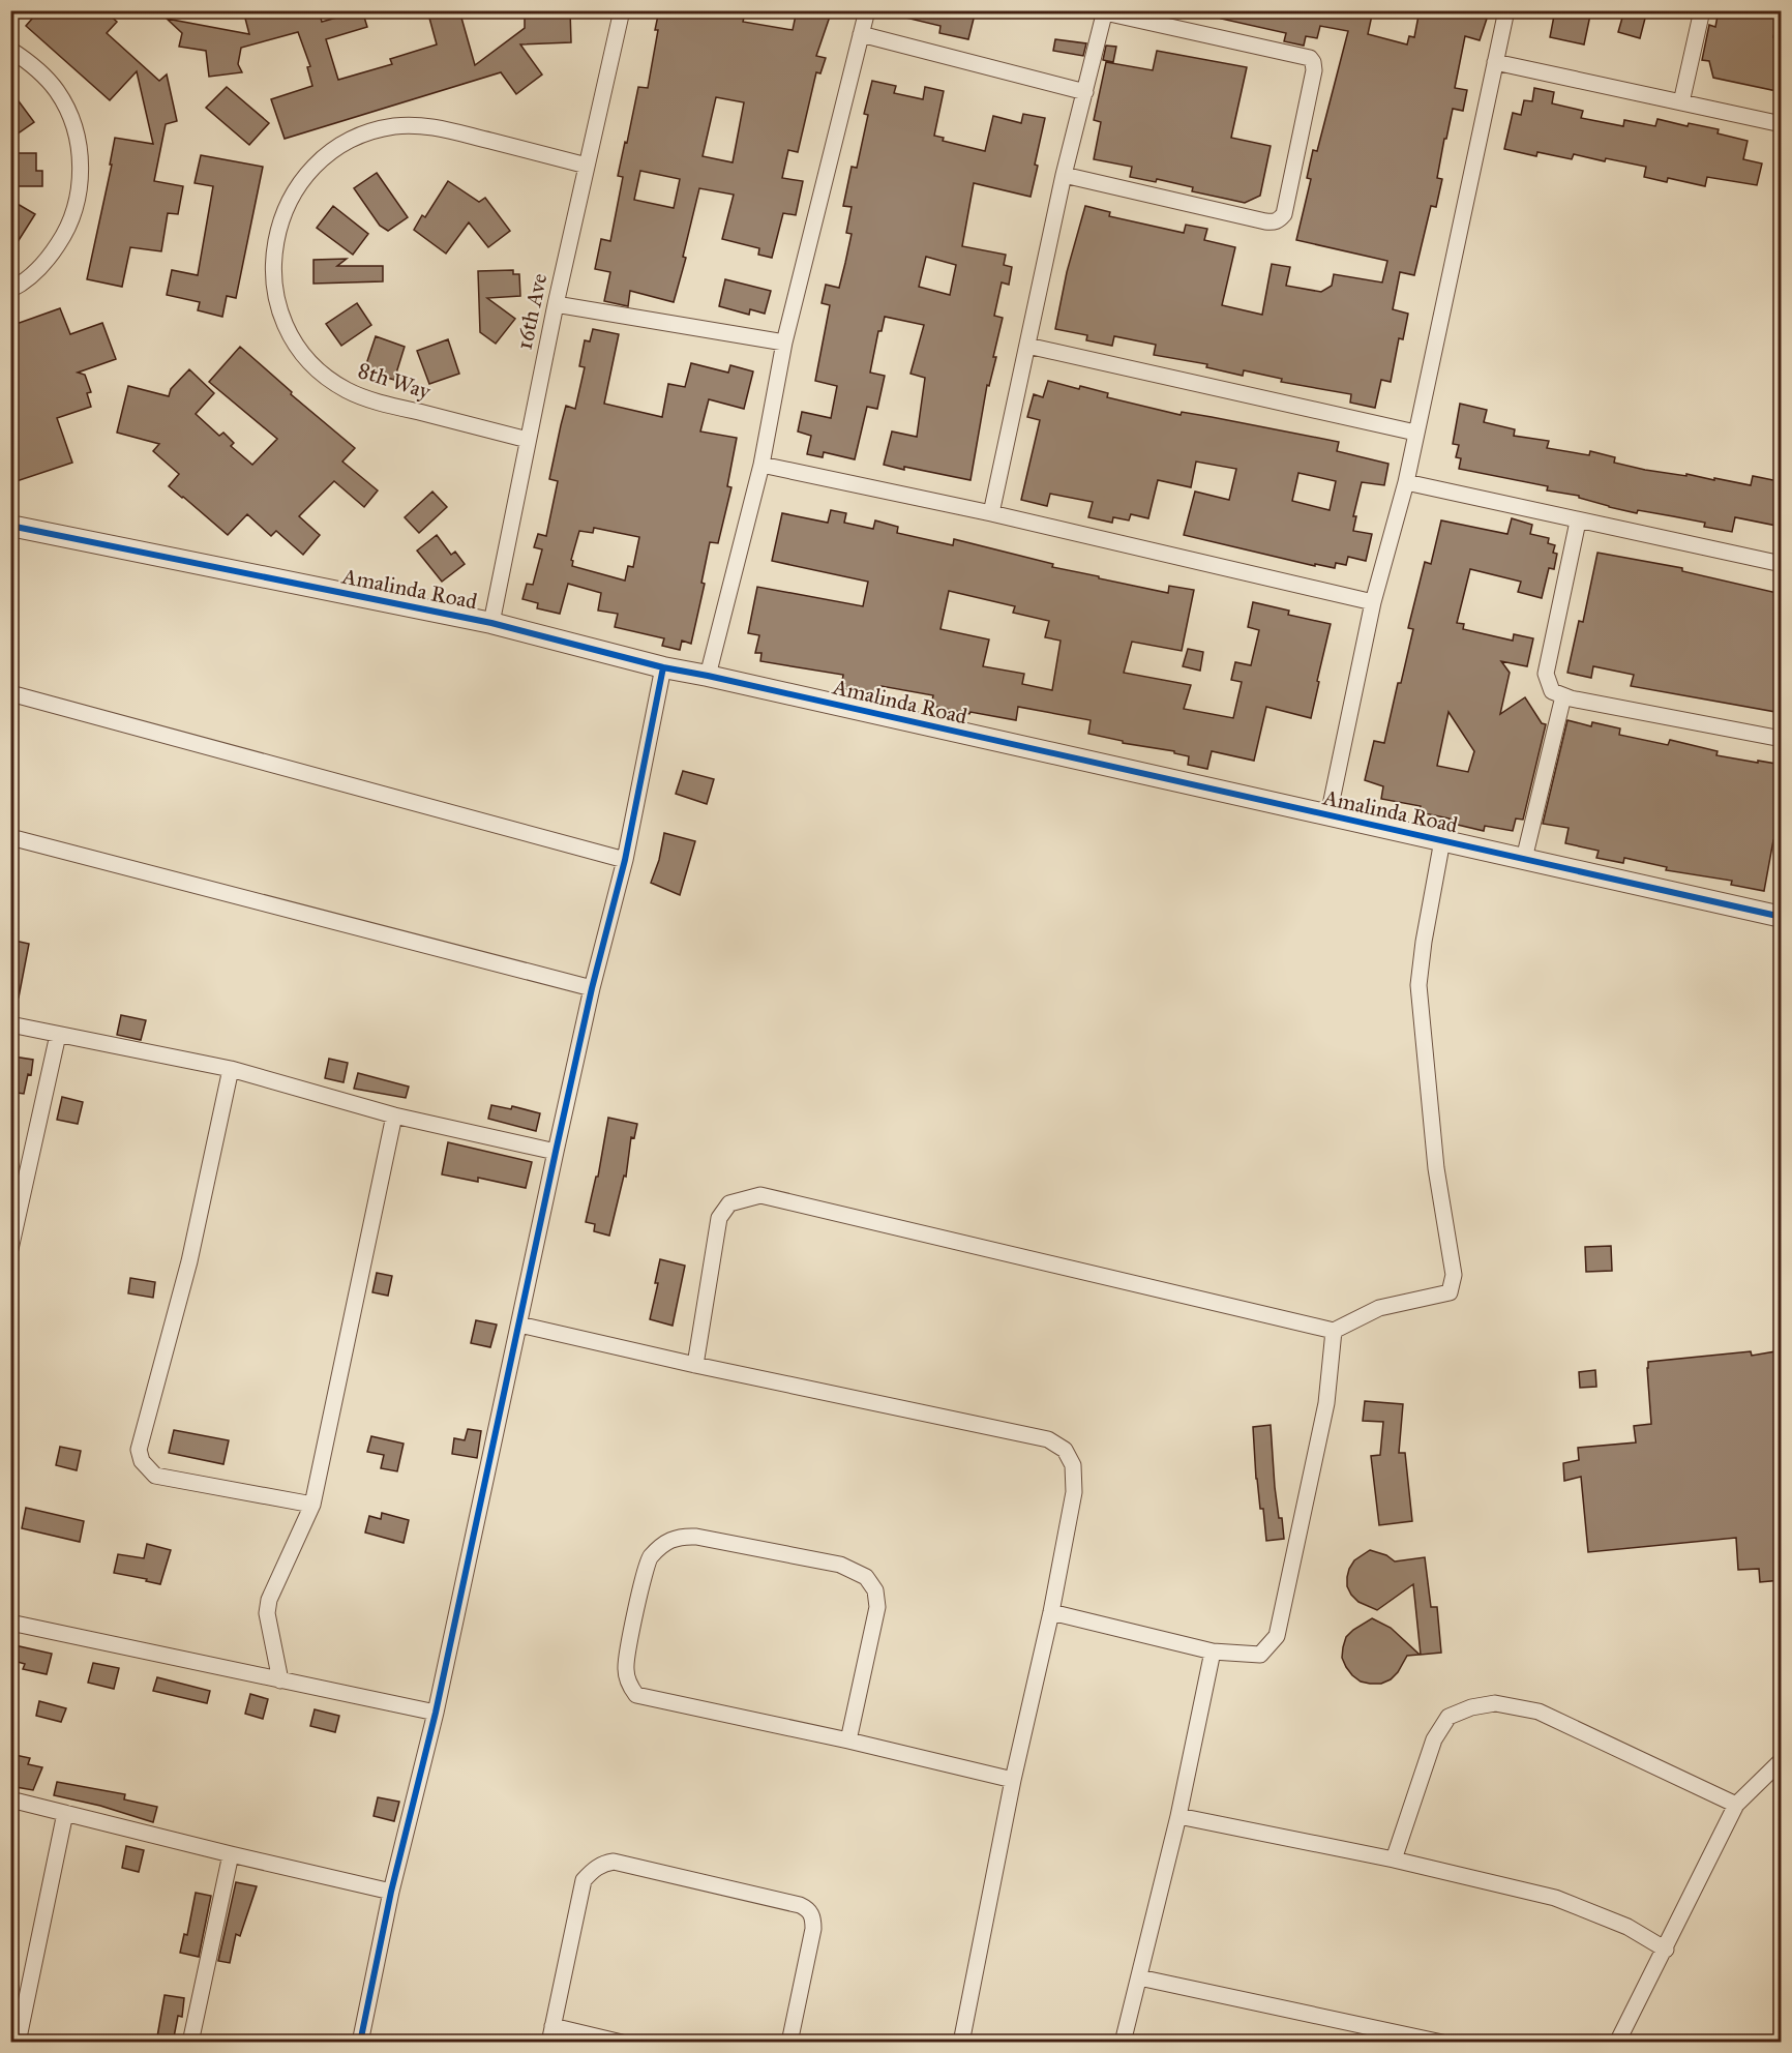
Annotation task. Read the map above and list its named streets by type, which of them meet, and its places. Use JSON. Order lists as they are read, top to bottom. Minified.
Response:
{"streets":{"street":["16th Ave","8th Way","Amalinda Road"]},"crossings":[["16th Ave","8th Way"],["16th Ave","Amalinda Road"]]}
